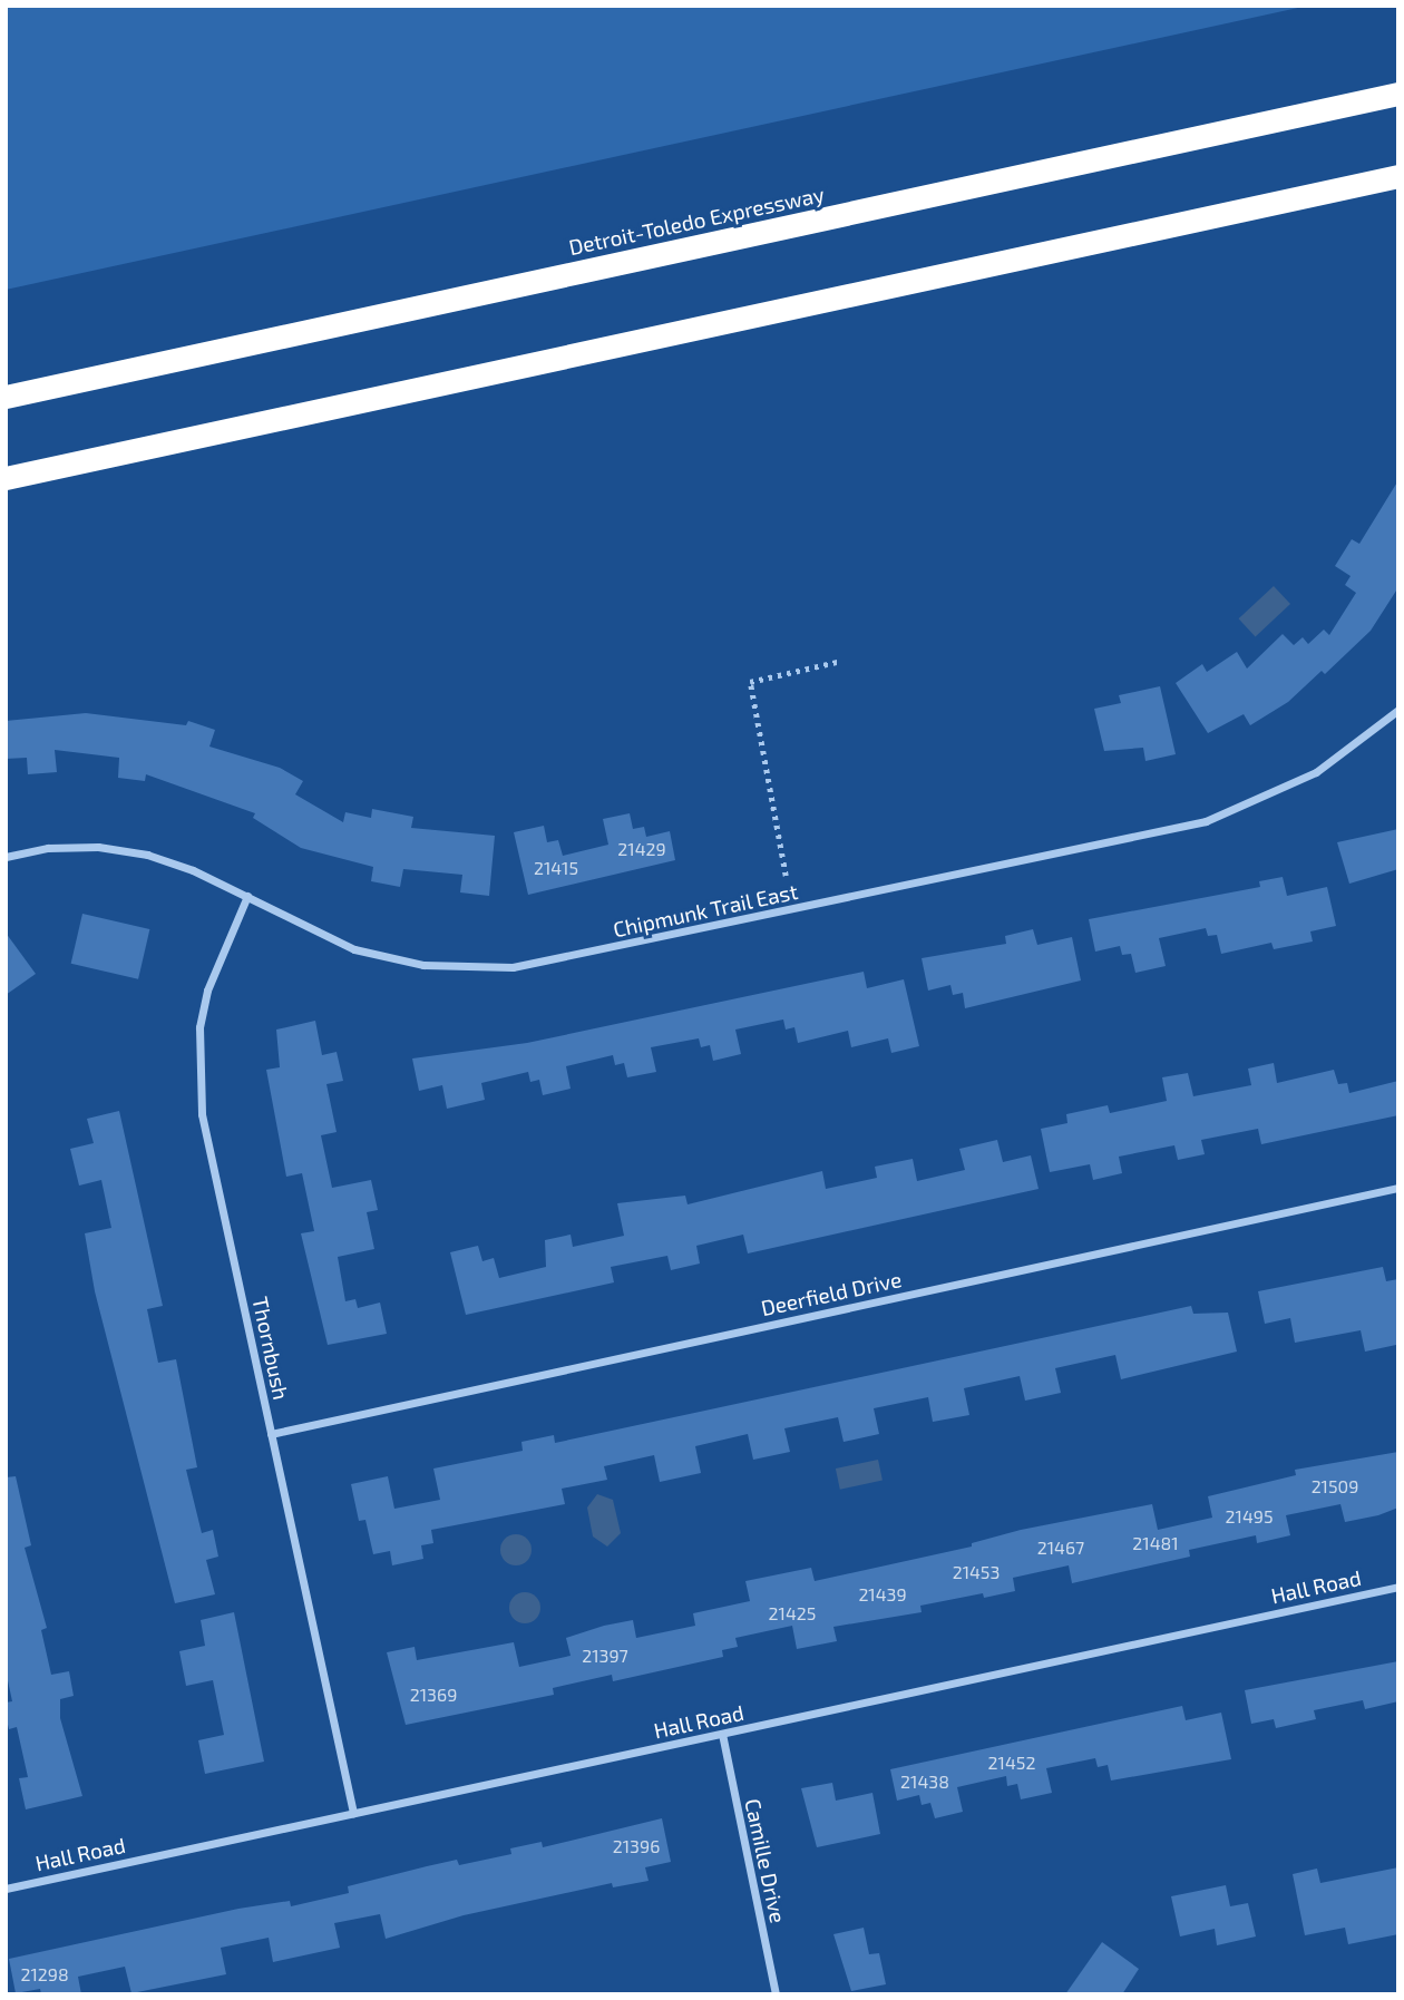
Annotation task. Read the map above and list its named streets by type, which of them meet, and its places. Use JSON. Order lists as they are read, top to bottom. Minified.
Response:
{"streets":{"highway":["Detroit-Toledo Expressway"],"street":["Chipmunk Trail East","Deerfield Drive","Thornbush","Hall Road","Camille Drive"]},"crossings":[["Chipmunk Trail East","Thornbush"],["Deerfield Drive","Thornbush"],["Thornbush","Hall Road"],["Hall Road","Camille Drive"]],"house_numbers":["21429","21415","21509","21495","21481","21467","21453","21439","21425","21397","21369","21452","21438","21396","21298"]}
